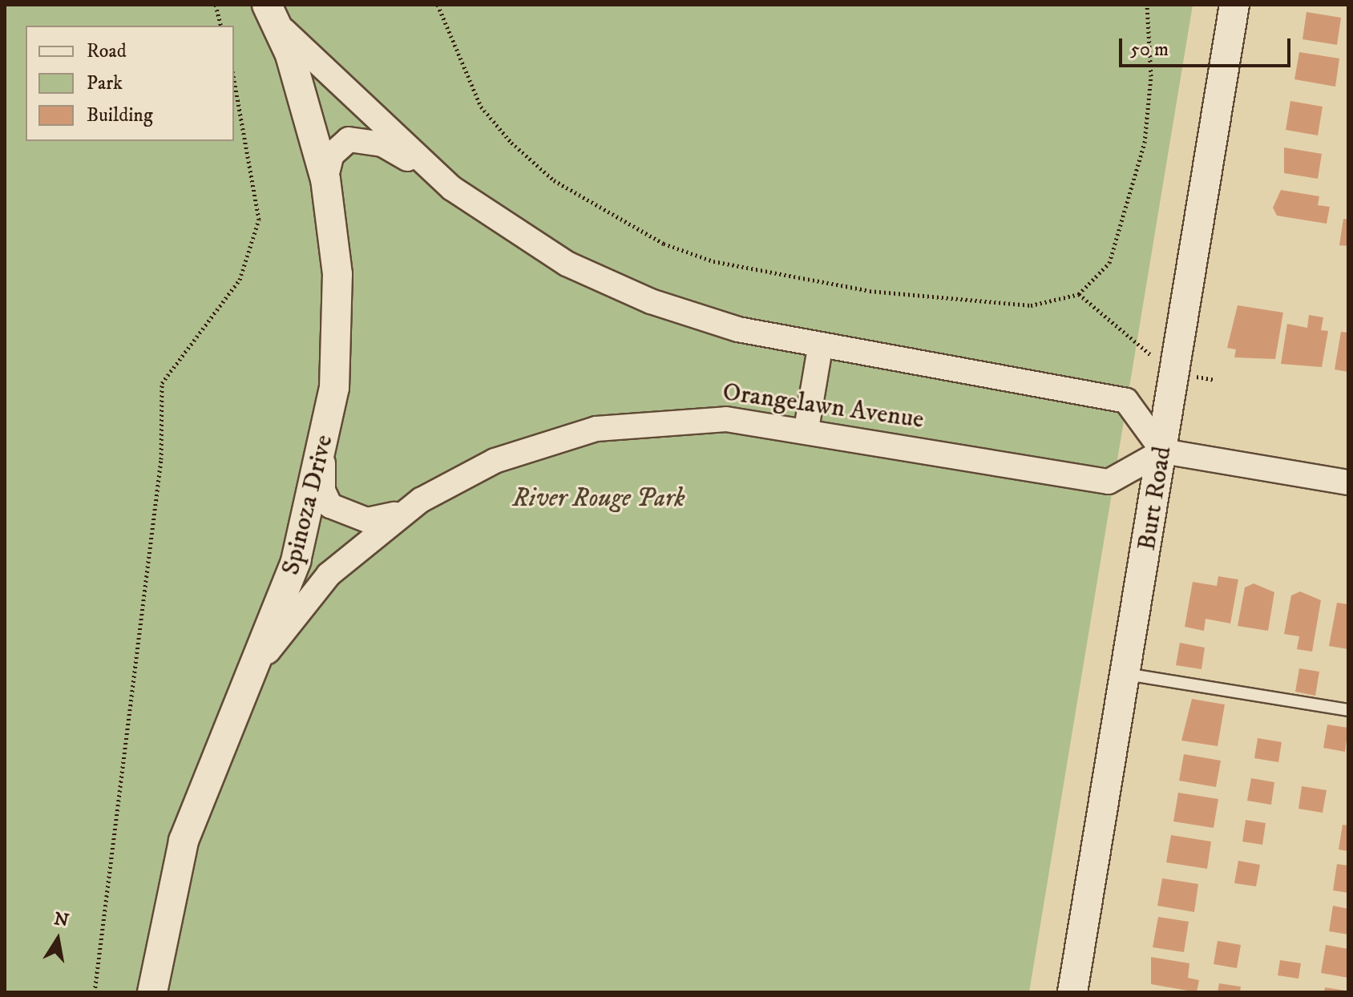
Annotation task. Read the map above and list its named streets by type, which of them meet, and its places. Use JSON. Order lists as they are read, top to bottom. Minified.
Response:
{"streets":{"street":["Orangelawn Avenue","Burt Road","Spinoza Drive"]},"crossings":[["Orangelawn Avenue","Burt Road"],["Orangelawn Avenue","Spinoza Drive"]],"parks":["River Rouge Park"],"legend":["Road","Park","Building"],"scale_bar":"50 m","north":"top"}
